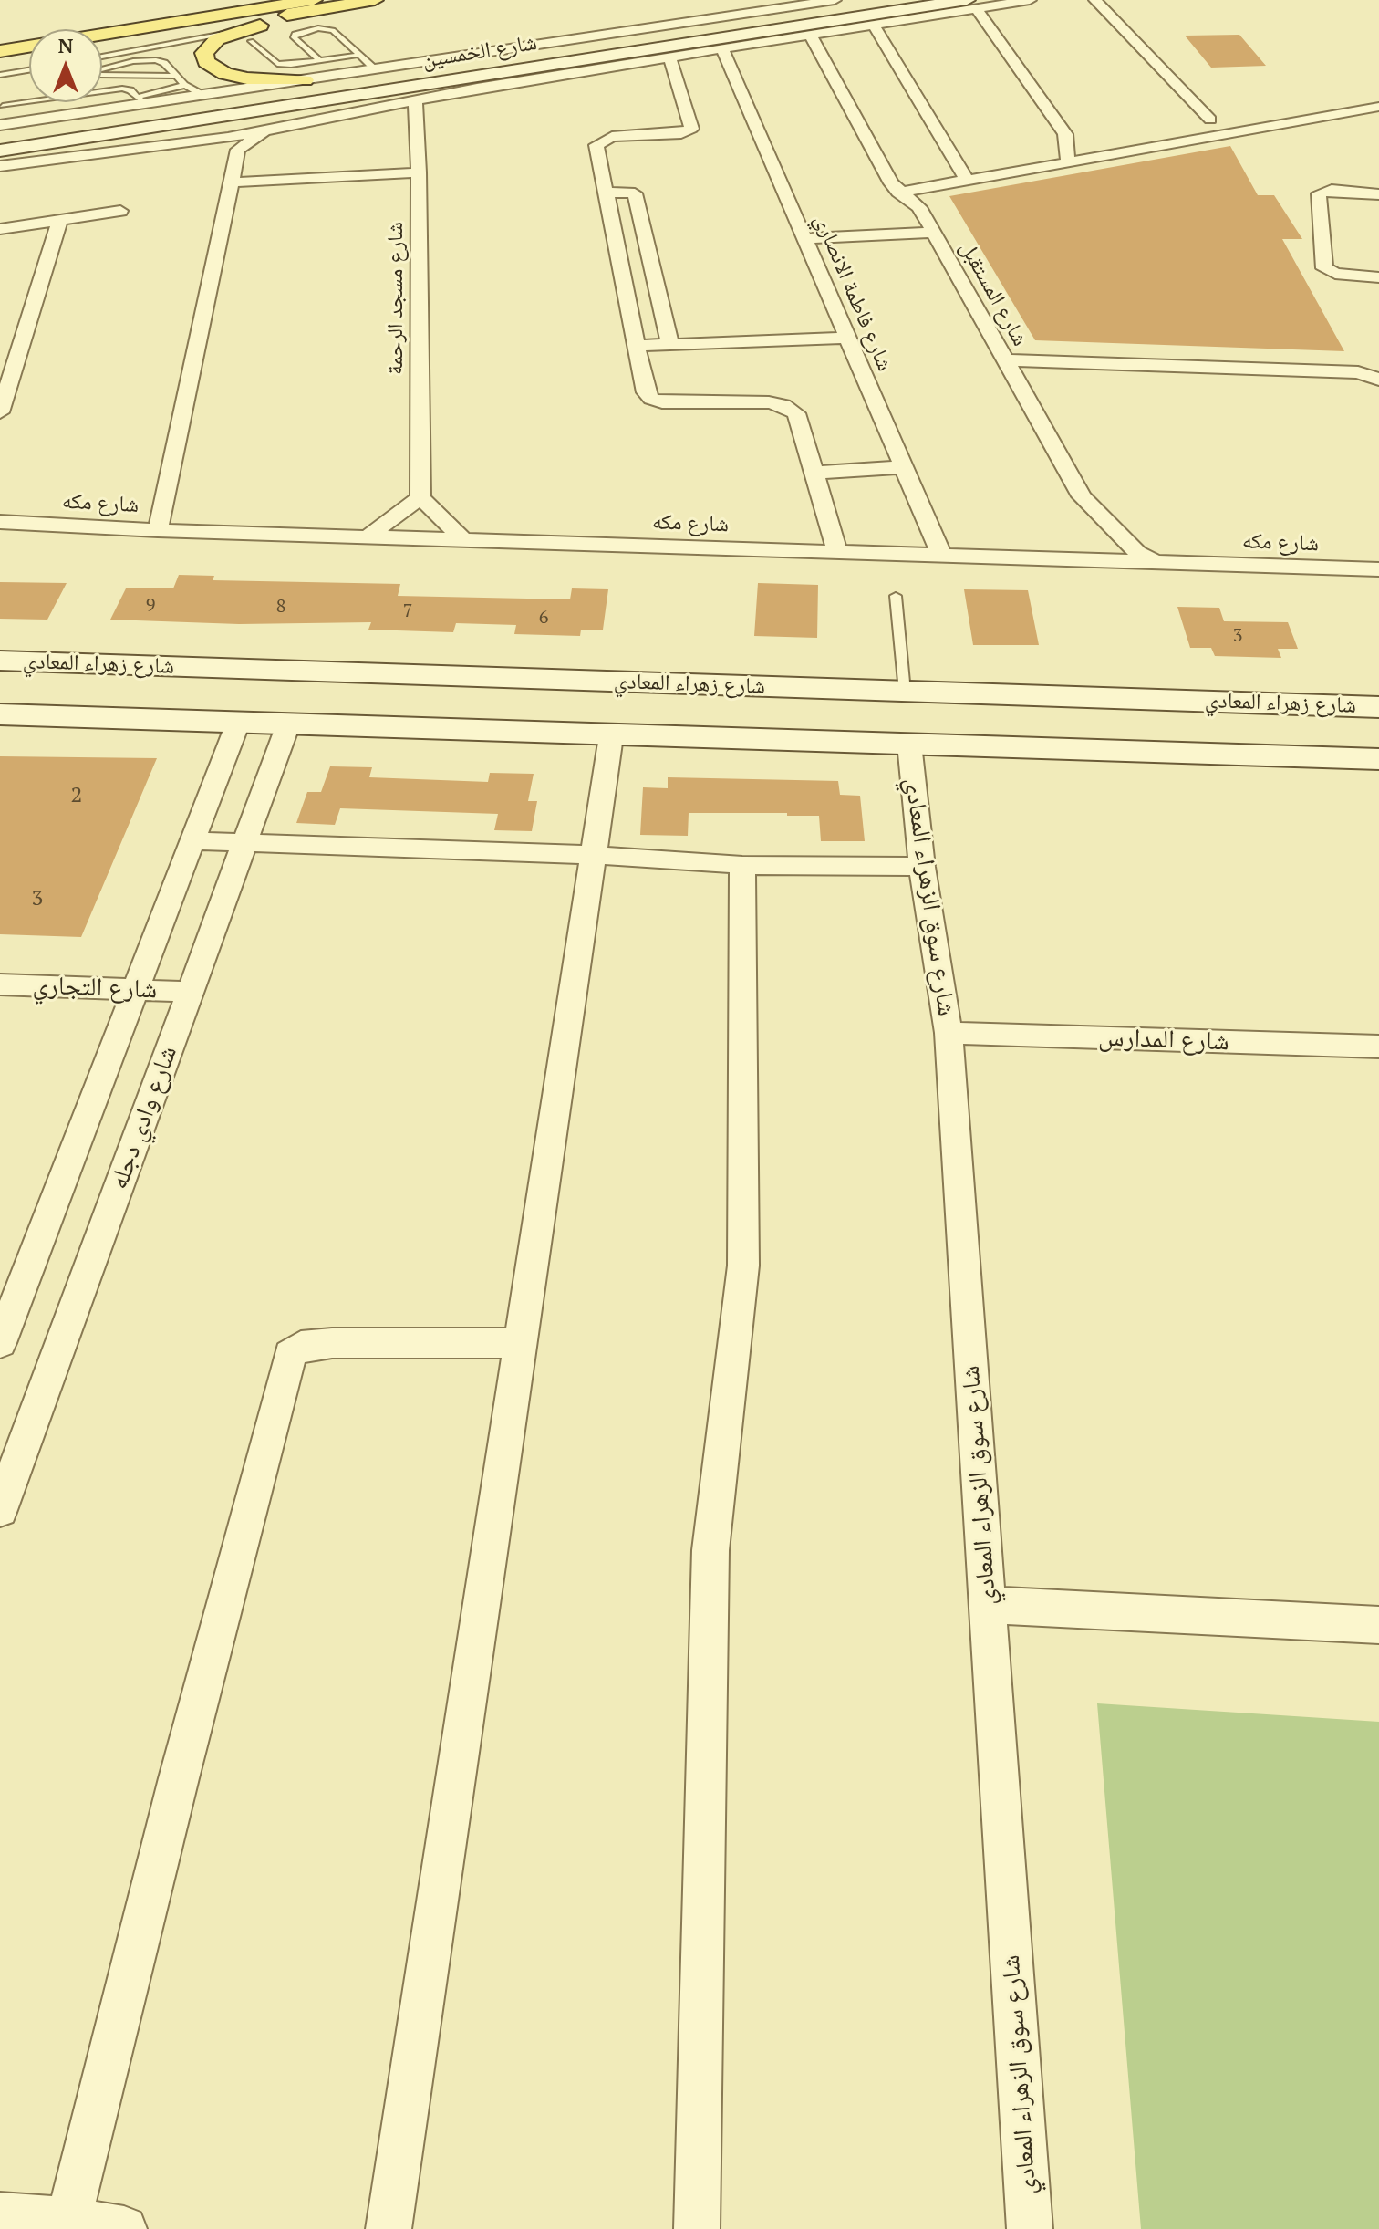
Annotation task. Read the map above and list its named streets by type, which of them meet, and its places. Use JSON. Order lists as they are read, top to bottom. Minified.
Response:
{"streets":{"main road":["شارع الخمسين","شارع زهراء المعادي"],"street":["شارع فاطمة الانصاري","شارع المستقبل","شارع مسجد الرحمة","شارع مكه","شارع سوق الزهراء المعادي","شارع التجاري","شارع المدارس","شارع وادي دجله"]},"crossings":[["شارع فاطمة الانصاري","شارع مكه"],["شارع المستقبل","شارع مكه"],["شارع سوق الزهراء المعادي","شارع المدارس"],["شارع التجاري","شارع وادي دجله"]],"house_numbers":["9","8","7","6","3","2","3"],"north":"top"}
